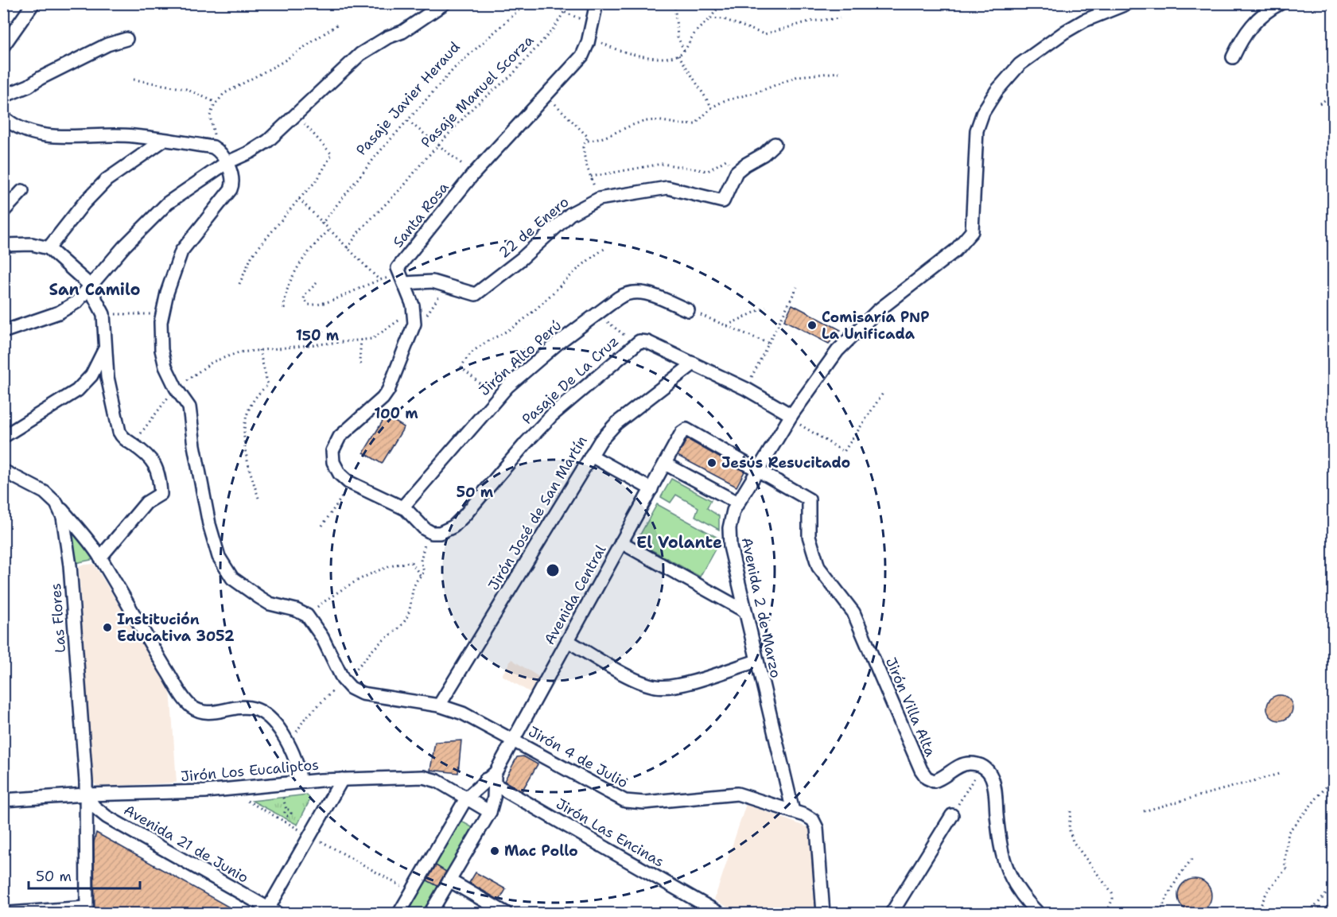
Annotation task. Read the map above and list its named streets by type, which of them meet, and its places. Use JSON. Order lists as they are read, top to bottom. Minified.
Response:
{"streets":{"street":["Santa Rosa","22 de Enero","Jirón Alto Perú","Pasaje De La Cruz","Jirón José de San Martín","Avenida Central","Avenida 2 de Marzo","Las Flores","Jirón Villa Alta","Jirón 4 de Julio","Jirón Los Eucaliptos","Jirón Las Encinas","Avenida 21 de Junio"],"path":["Pasaje Manuel Scorza","Pasaje Javier Heraud"]},"crossings":[["Santa Rosa","22 de Enero"],["Santa Rosa","Jirón Alto Perú"],["Pasaje De La Cruz","Jirón José de San Martín"],["Pasaje De La Cruz","Avenida 2 de Marzo"],["Jirón José de San Martín","Jirón 4 de Julio"],["Avenida Central","Avenida 2 de Marzo"],["Avenida Central","Jirón Villa Alta"],["Avenida Central","Jirón 4 de Julio"],["Avenida Central","Jirón Las Encinas"],["Avenida 2 de Marzo","Jirón Villa Alta"],["Avenida 2 de Marzo","Jirón 4 de Julio"],["Las Flores","Jirón Los Eucaliptos"],["Las Flores","Avenida 21 de Junio"],["Jirón Los Eucaliptos","Avenida 21 de Junio"]],"districts":["San Camilo","El Volante"],"places":["Comisaría PNP La Unificada","Jesús Resucitado","Institución Educativa 3052","Mac Pollo"],"scale_bar":"50 m","rings":["150 m","100 m","50 m"]}
